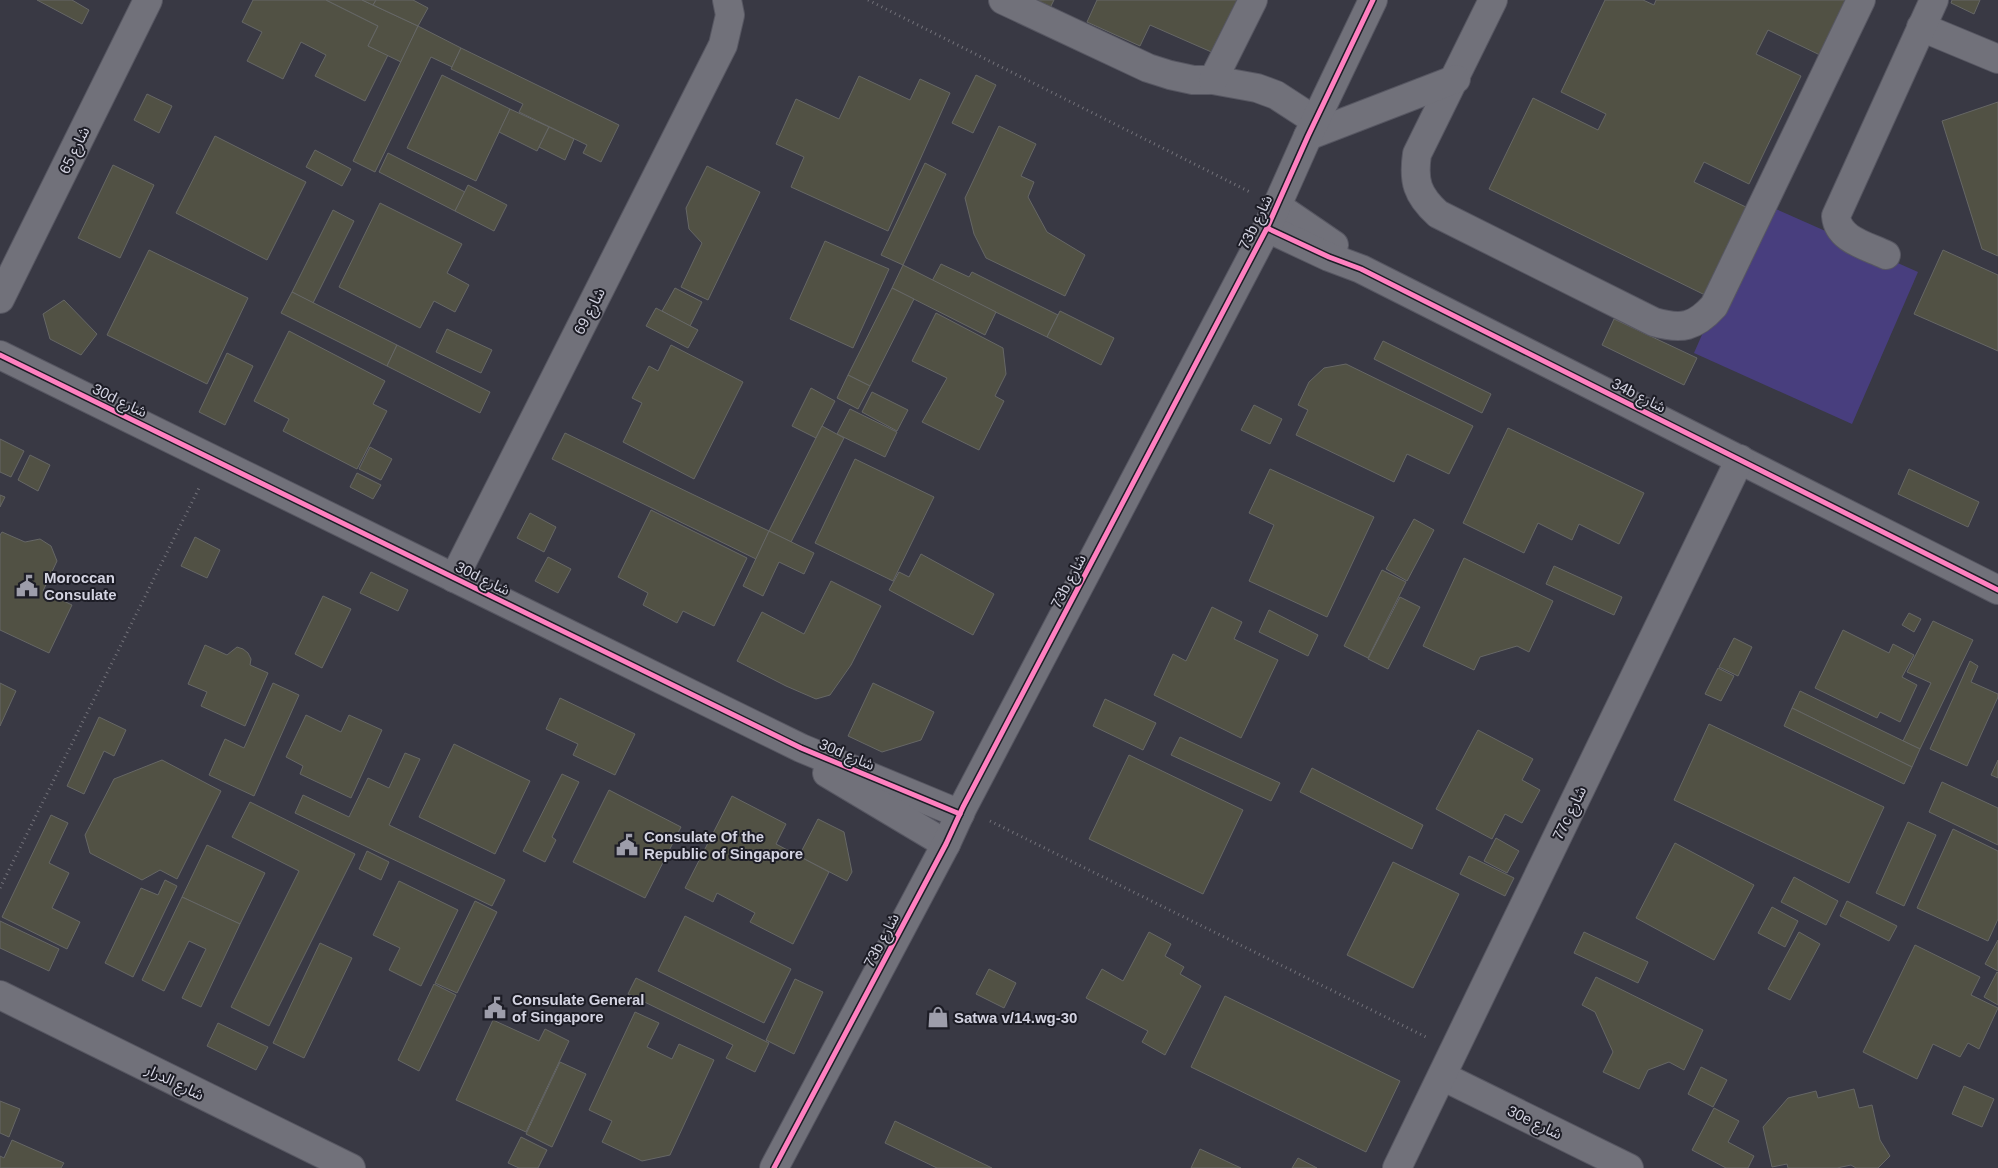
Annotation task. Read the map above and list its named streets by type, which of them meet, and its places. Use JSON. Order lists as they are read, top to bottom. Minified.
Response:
{"streets":{"street":["شارع 65","73b شارع","شارع 69","34b شارع","30d شارع","77c شارع","شارع الدرار","30e شارع"]},"crossings":[["73b شارع","34b شارع"],["73b شارع","30d شارع"],["شارع 69","30d شارع"],["34b شارع","77c شارع"],["77c شارع","30e شارع"]],"places":{"public building":["Moroccan Consulate","Consulate Of the Republic of Singapore","Consulate General of Singapore"],"shop":["Satwa v/14.wg-30"]}}
